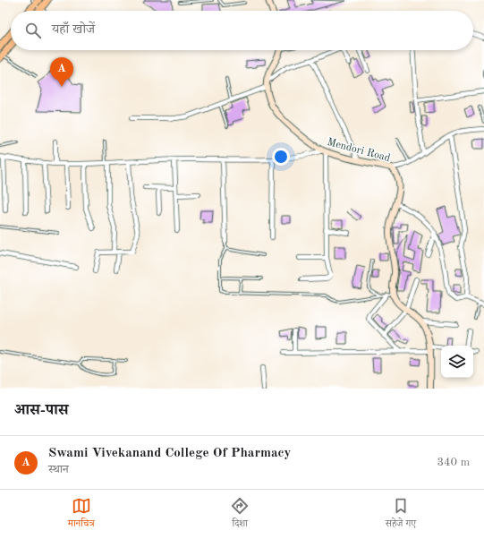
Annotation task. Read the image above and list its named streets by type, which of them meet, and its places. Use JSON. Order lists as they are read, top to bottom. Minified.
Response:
{"streets":{"main road":["Mendori Road"]},"page":{"search":"यहाँ खोजें","pins":"A","heading":"आस-पास","list":[{"mark":"A","name":"Swami Vivekanand College Of Pharmacy","note":"स्थान","value":"340 m"}],"nav":["मानचित्र","दिशा","सहेजे गए"]}}
